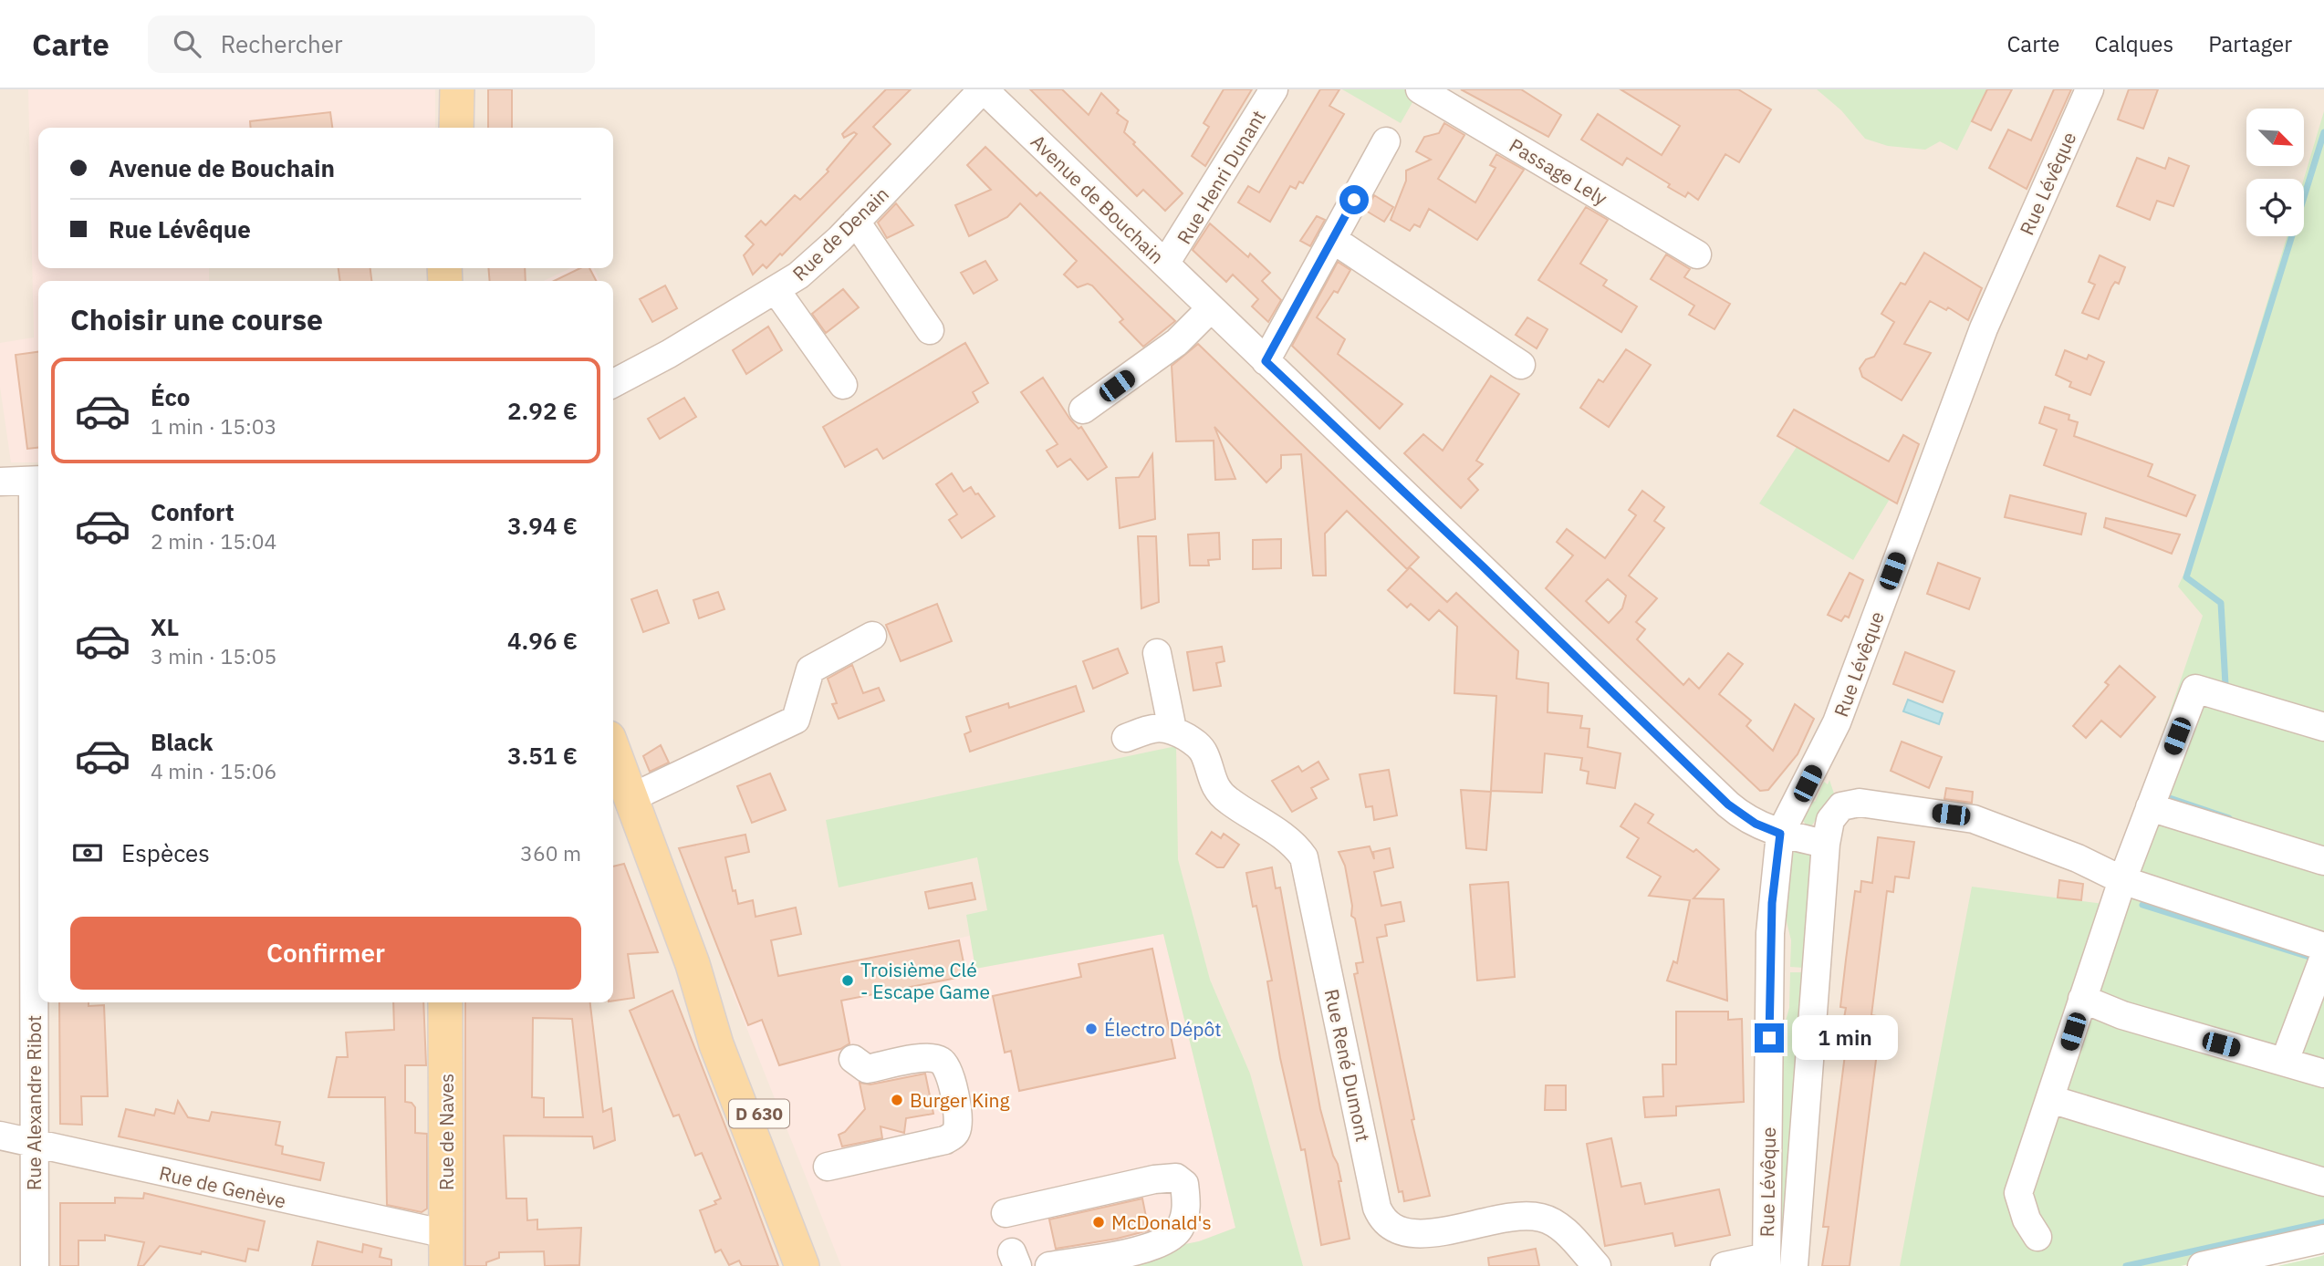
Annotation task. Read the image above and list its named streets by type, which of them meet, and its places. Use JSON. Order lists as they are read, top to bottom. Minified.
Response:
{"streets":{"main road":["D 630","Rue de Naves"],"street":["Passage Lely","Rue Henri Dunant","Rue Lévêque","Avenue de Bouchain","Rue de Denain","Rue René Dumont","Rue Alexandre Ribot","Rue de Genève"]},"crossings":[["Rue Henri Dunant","Avenue de Bouchain"],["Rue Lévêque","Avenue de Bouchain"],["Avenue de Bouchain","Rue de Denain"],["Rue Alexandre Ribot","Rue de Genève"],["Rue de Naves","Rue de Genève"]],"places":["Troisième Clé - Escape Game","Électro Dépôt","Burger King","McDonald's"],"north":"bottom right","page":{"header":"Carte","search":"Rechercher","nav":["Carte","Calques","Partager"],"banner":["Avenue de Bouchain","Rue Lévêque"],"heading":"Choisir une course","list":[{"name":"Éco","note":"1 min · 15:03","value":"2.92 €"},{"name":"Confort","note":"2 min · 15:04","value":"3.94 €"},{"name":"XL","note":"3 min · 15:05","value":"4.96 €"},{"name":"Black","note":"4 min · 15:06","value":"3.51 €"}],"pay":["Espèces","360 m"],"buttons":"Confirmer","bubble":"1 min"}}
